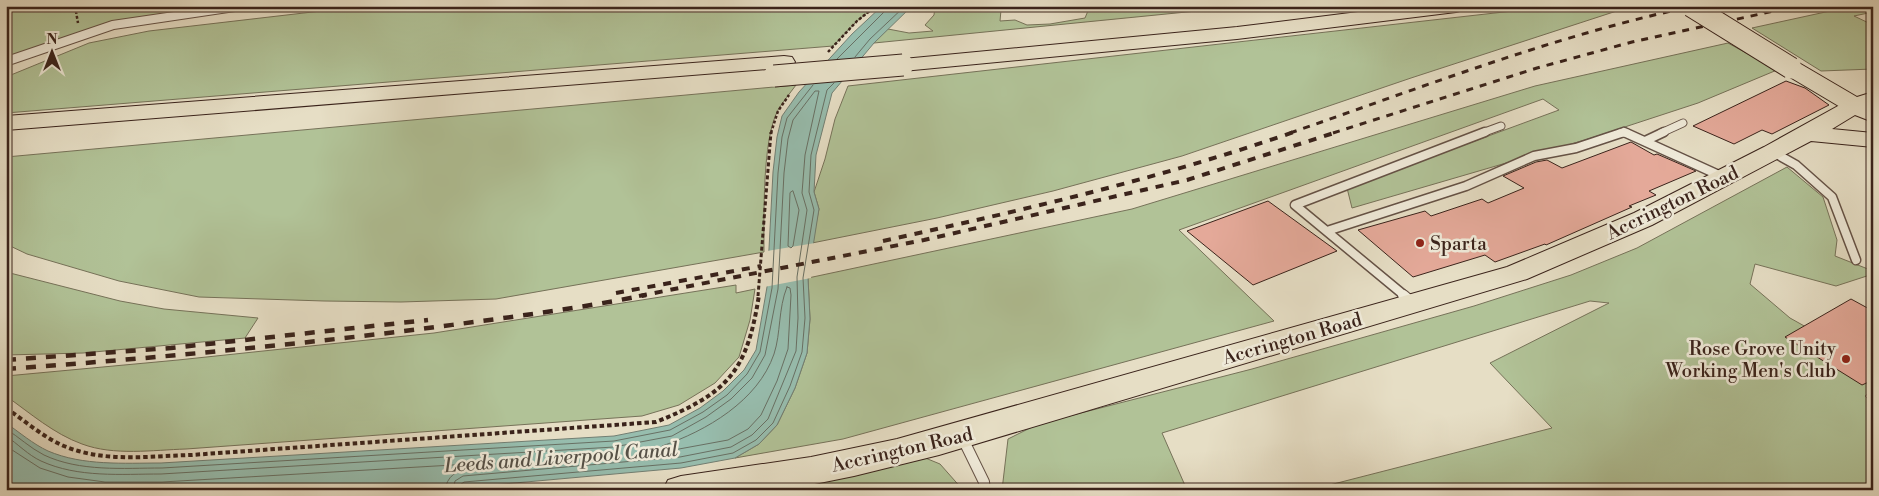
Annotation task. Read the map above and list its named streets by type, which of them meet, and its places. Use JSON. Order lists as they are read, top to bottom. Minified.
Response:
{"streets":{"main road":["Accrington Road"]},"water":["Leeds and Liverpool Canal"],"places":["Sparta","Rose Grove Unity Working Men's Club"],"north":"top"}
